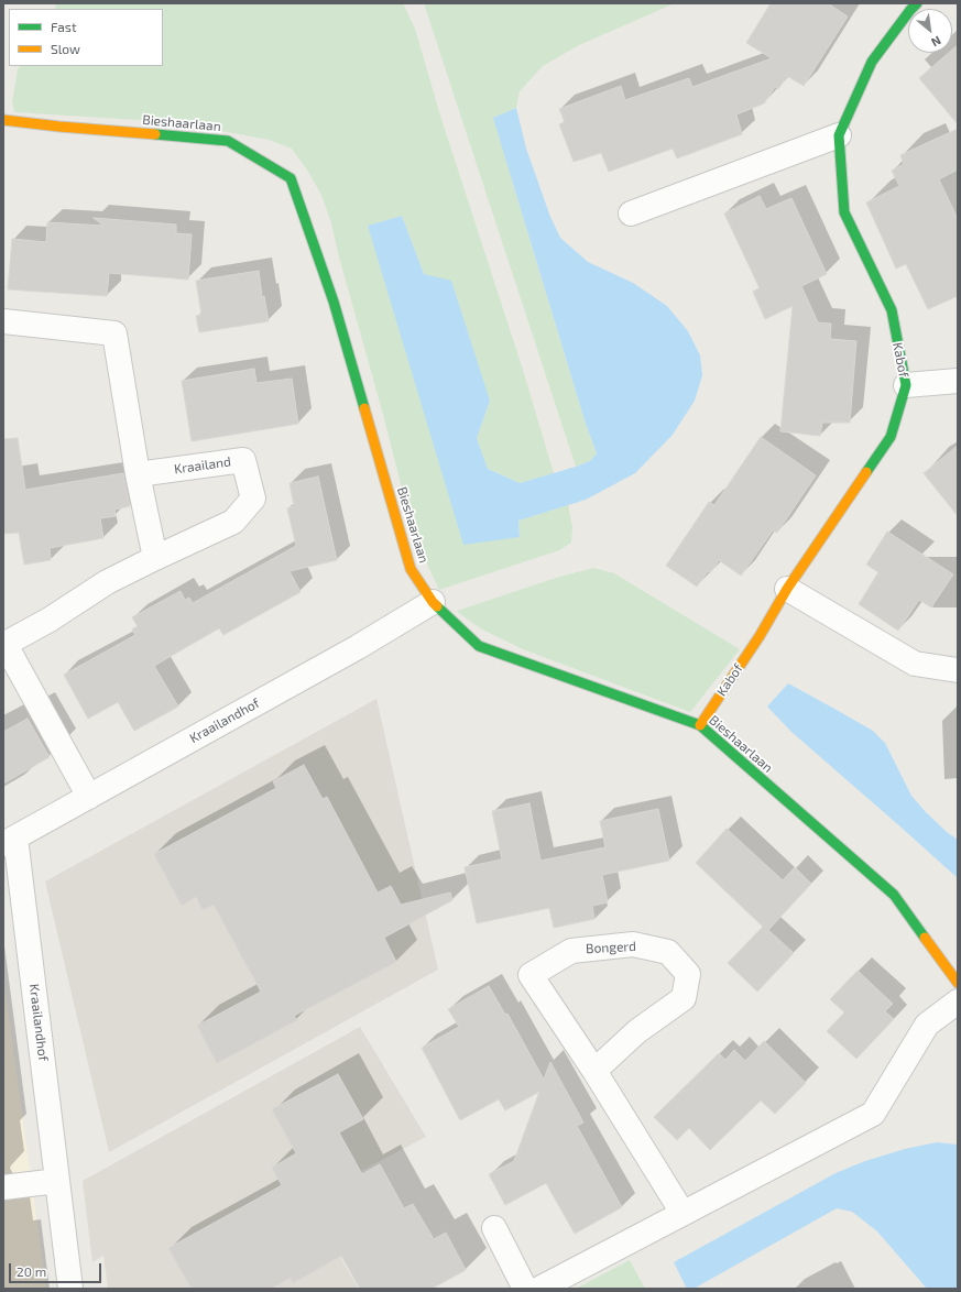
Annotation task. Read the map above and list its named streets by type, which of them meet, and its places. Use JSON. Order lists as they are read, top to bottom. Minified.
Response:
{"streets":{"street":["Bieshaarlaan","Kabof","Kraailand","Kraailandhof","Bongerd"]},"crossings":[["Bieshaarlaan","Kabof"],["Bieshaarlaan","Kraailandhof"],["Kraailand","Kraailandhof"]],"legend":["Fast","Slow"],"scale_bar":"20 m","north":"bottom right"}
